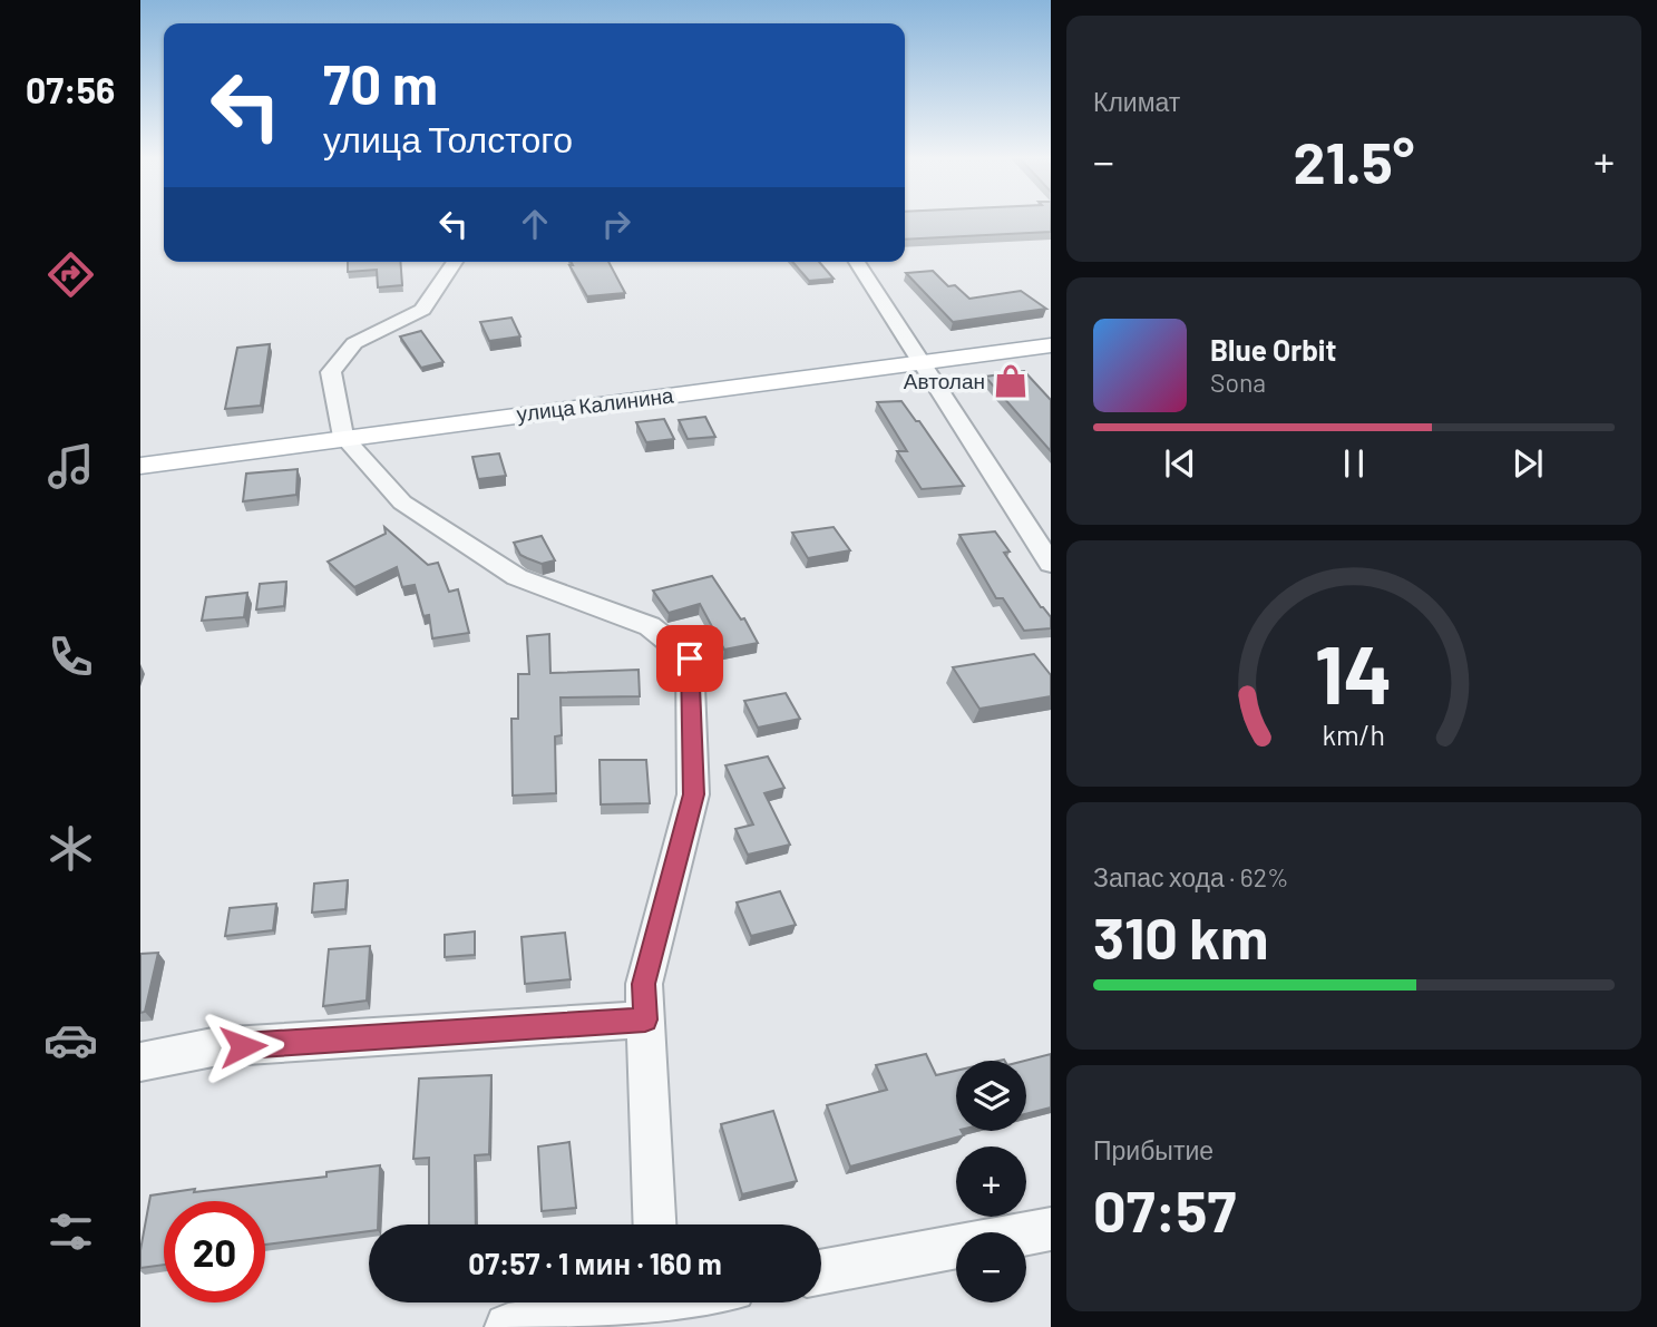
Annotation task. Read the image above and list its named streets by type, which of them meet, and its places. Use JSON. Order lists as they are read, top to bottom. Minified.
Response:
{"streets":{"main road":["улица Калинина"]},"places":{"shop":["Автолан"]},"page":{"tabs":"07:56","tile":["Климат",["Запас хода · 62%","310 km"],["Прибытие","07:57"]],"turn":["70 m","улица Толстого"],"heat":["−","21.5°","+"],"song":["Blue Orbit","Sona"],"map_buttons":["+","−"],"limit":"20","trip":"07:57 · 1 мин · 160 m","gauge":["14","km/h"]}}
